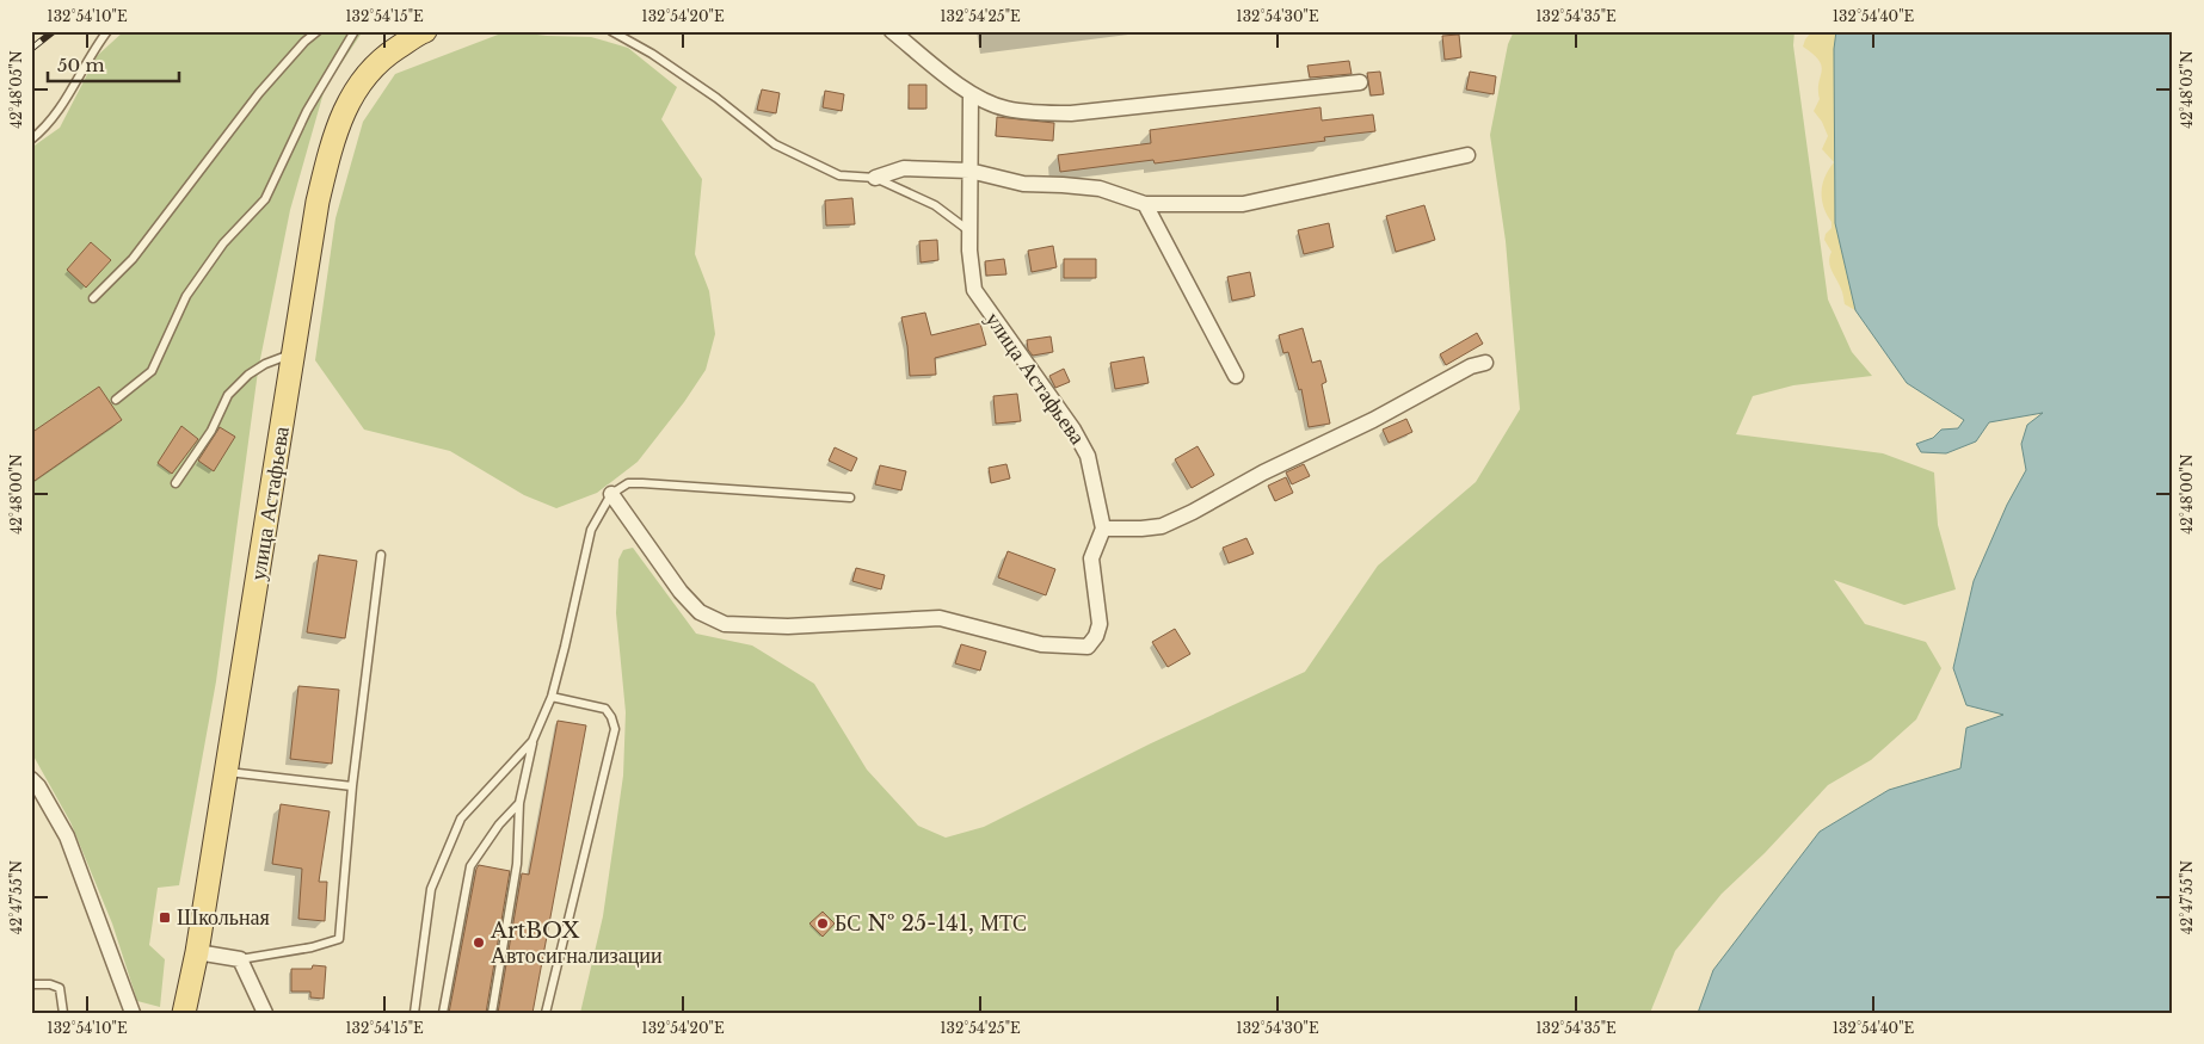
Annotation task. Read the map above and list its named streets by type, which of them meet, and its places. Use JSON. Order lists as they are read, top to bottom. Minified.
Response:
{"streets":{"main road":["улица Астафьева"]},"places":{"transit":["Школьная"],"other":["БС № 25-141, МТС","ArtBOX Автосигнализации"]},"scale_bar":"50 m","coordinates":["132°54'10\"E","132°54'15\"E","132°54'20\"E","132°54'25\"E","132°54'30\"E","132°54'35\"E","132°54'40\"E","42°48'05\"N","42°48'00\"N","42°47'55\"N"]}
